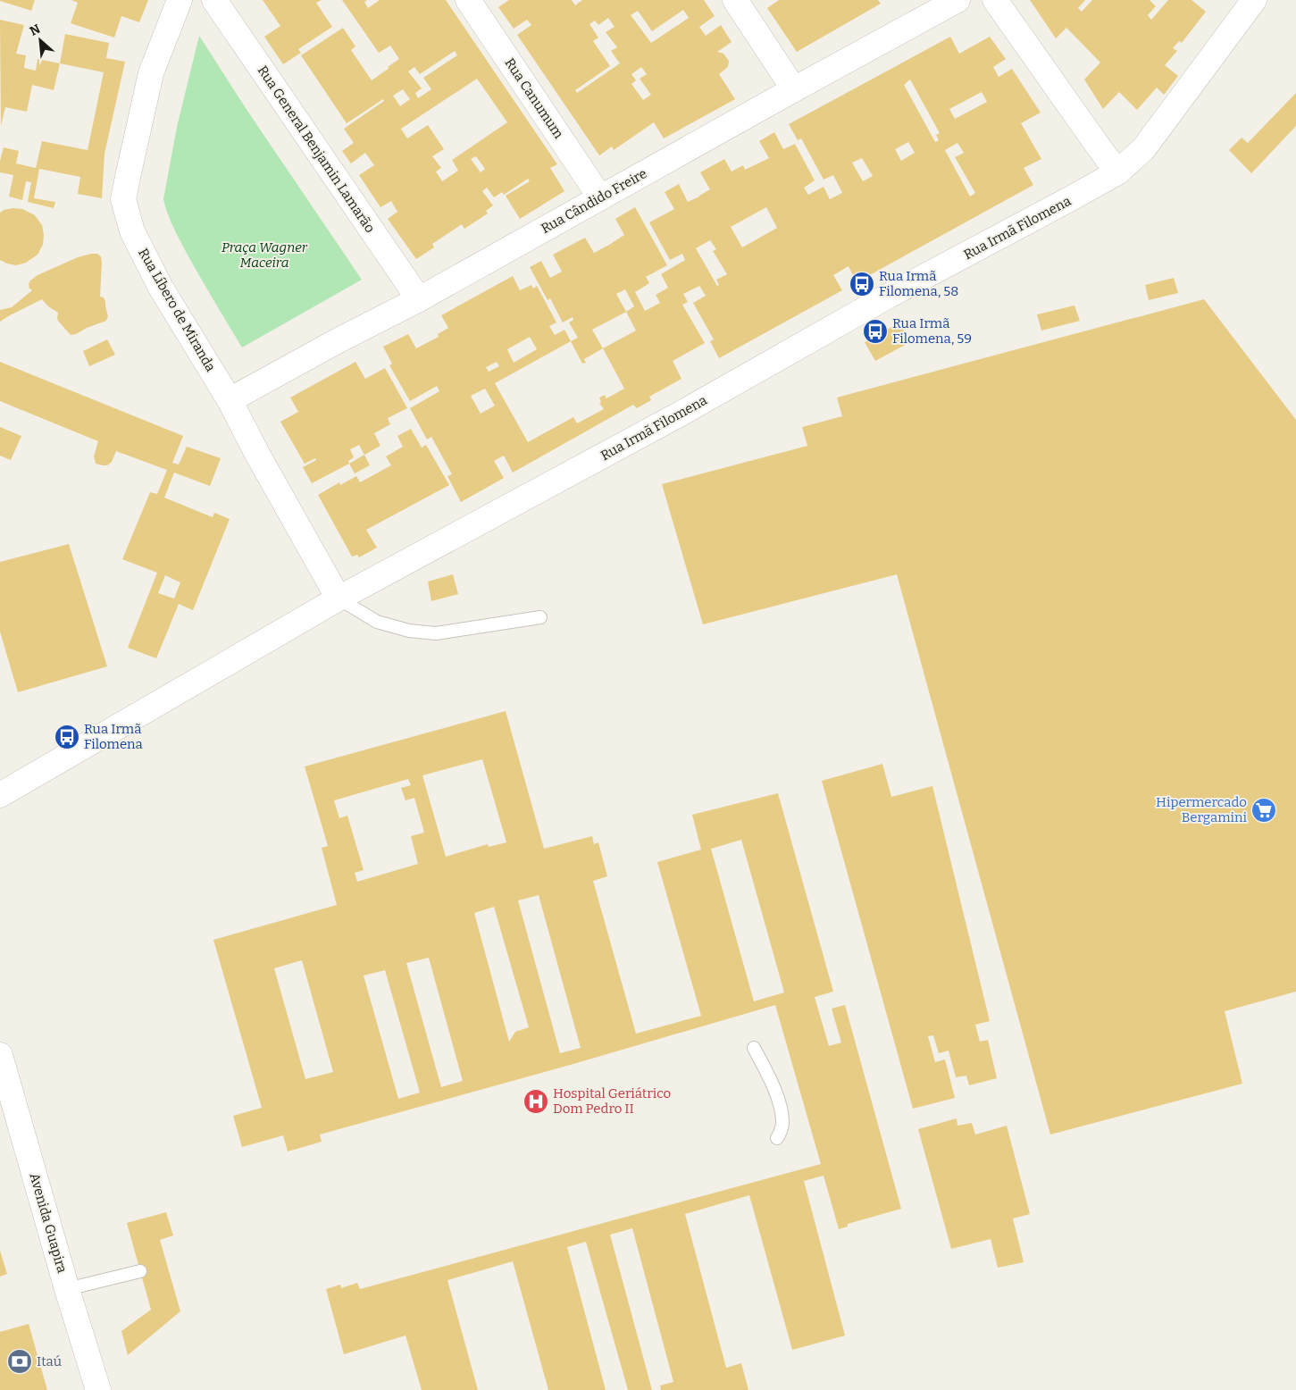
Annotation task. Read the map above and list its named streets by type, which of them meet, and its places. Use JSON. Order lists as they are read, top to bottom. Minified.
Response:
{"streets":{"street":["Rua Canumum","Rua General Benjamin Lamarão","Rua Cândido Freire","Rua Irmã Filomena","Rua Líbero de Miranda","Avenida Guapira"]},"crossings":[["Rua Canumum","Rua Cândido Freire"],["Rua General Benjamin Lamarão","Rua Cândido Freire"],["Rua Cândido Freire","Rua Líbero de Miranda"],["Rua Irmã Filomena","Rua Líbero de Miranda"]],"parks":["Praça Wagner Maceira"],"places":{"bus stop":["Rua Irmã Filomena, 58","Rua Irmã Filomena, 59","Rua Irmã Filomena"],"supermarket":["Hipermercado Bergamini"],"hospital":["Hospital Geriátrico Dom Pedro II"],"bank":["Itaú"]},"north":"top left"}
